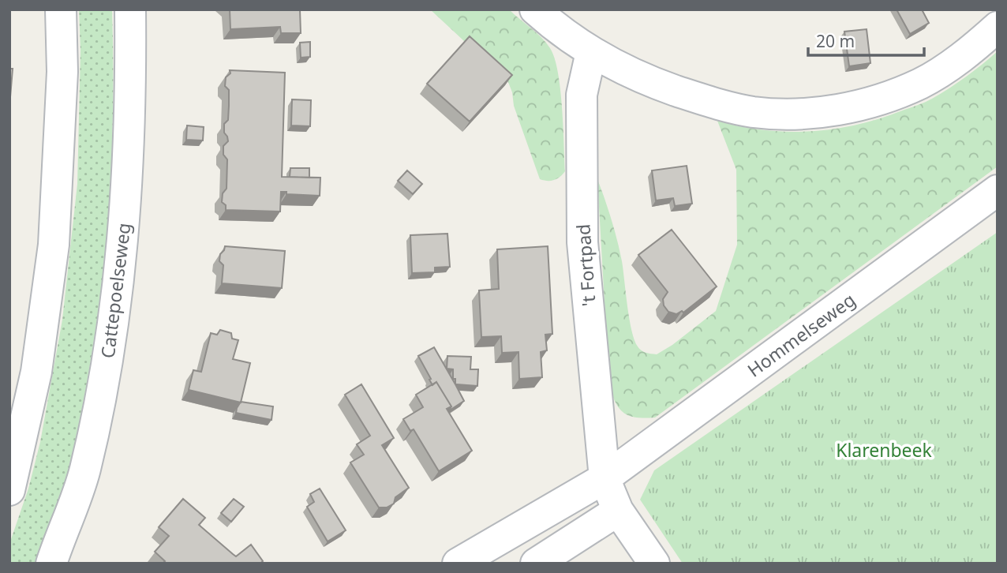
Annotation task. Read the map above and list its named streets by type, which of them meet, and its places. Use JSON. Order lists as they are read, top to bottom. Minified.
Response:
{"streets":{"street":["'t Fortpad","Cattepoelseweg","Hommelseweg"]},"crossings":[["'t Fortpad","Hommelseweg"]],"parks":["Klarenbeek"],"scale_bar":"20 m"}
